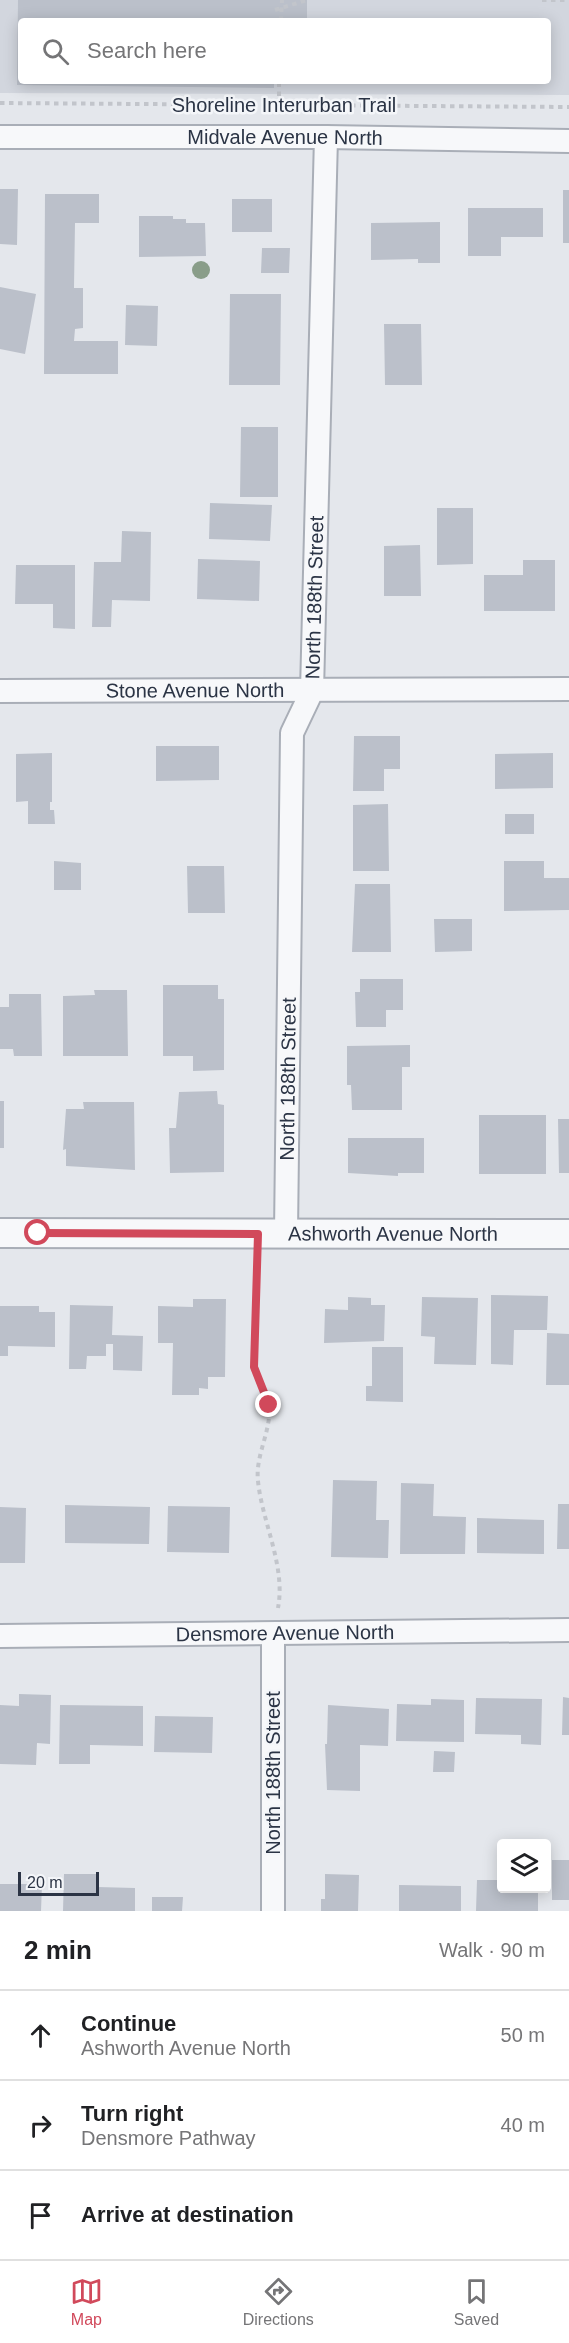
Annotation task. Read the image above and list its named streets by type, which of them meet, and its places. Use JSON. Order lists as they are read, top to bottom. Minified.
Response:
{"streets":{"street":["Midvale Avenue North","North 188th Street","Stone Avenue North","Ashworth Avenue North","Densmore Avenue North"],"path":["Shoreline Interurban Trail"]},"crossings":[["Midvale Avenue North","North 188th Street"],["North 188th Street","Stone Avenue North"],["North 188th Street","Ashworth Avenue North"],["North 188th Street","Densmore Avenue North"]],"scale_bar":"20 m","page":{"search":"Search here","scale":"20 m","heading":["2 min","Walk · 90 m"],"list":[["Continue","Ashworth Avenue North","50 m"],["Turn right","Densmore Pathway","40 m"],"Arrive at destination"],"nav":["Map","Directions","Saved"]}}
